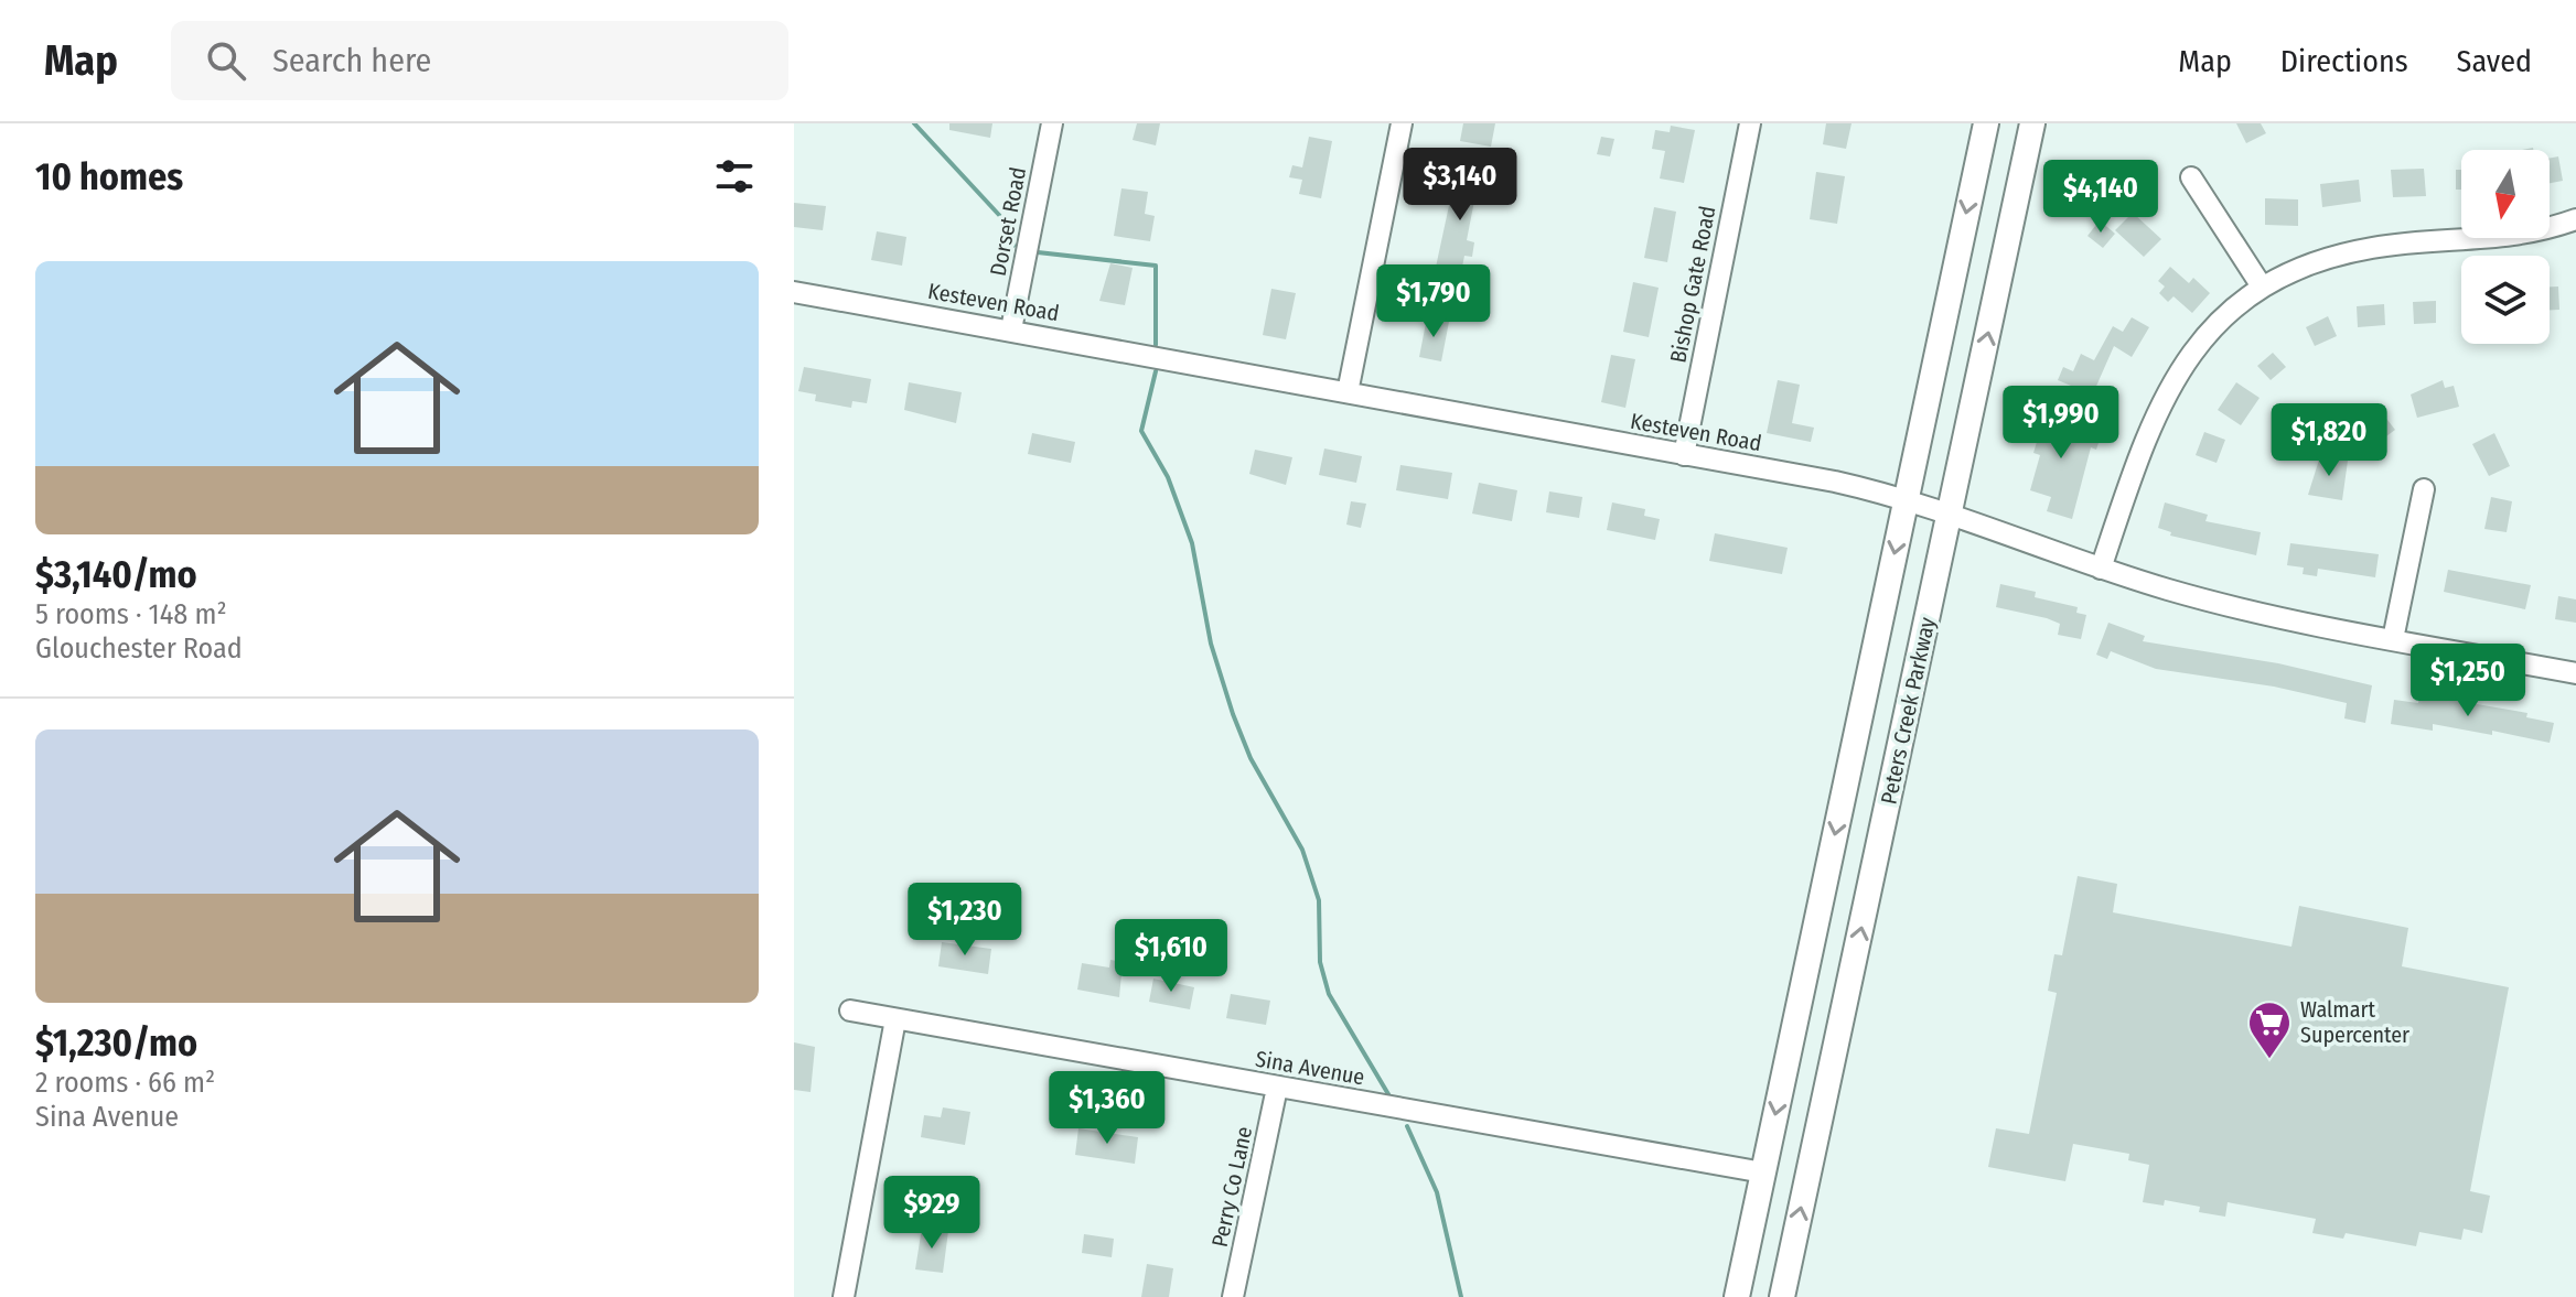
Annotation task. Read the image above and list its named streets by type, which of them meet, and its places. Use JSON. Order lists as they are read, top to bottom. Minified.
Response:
{"streets":{"main road":["Peters Creek Parkway"],"street":["Dorset Road","Bishop Gate Road","Kesteven Road","Sina Avenue","Perry Co Lane"]},"crossings":[["Dorset Road","Kesteven Road"],["Bishop Gate Road","Kesteven Road"],["Kesteven Road","Peters Creek Parkway"],["Peters Creek Parkway","Sina Avenue"],["Sina Avenue","Perry Co Lane"]],"places":{"supermarket":["Walmart Supercenter"]},"north":"bottom","page":{"header":"Map","search":"Search here","nav":["Map","Directions","Saved"],"heading":"10 homes","price":["$3,140","$4,140","$1,790","$1,990","$1,820","$1,250","$1,230","$1,610","$1,360","$929"],"list":[{"name":"$3,140/mo","note":"5 rooms · 148 m² · Glouchester Road"},{"name":"$1,230/mo","note":"2 rooms · 66 m² · Sina Avenue"}]}}
